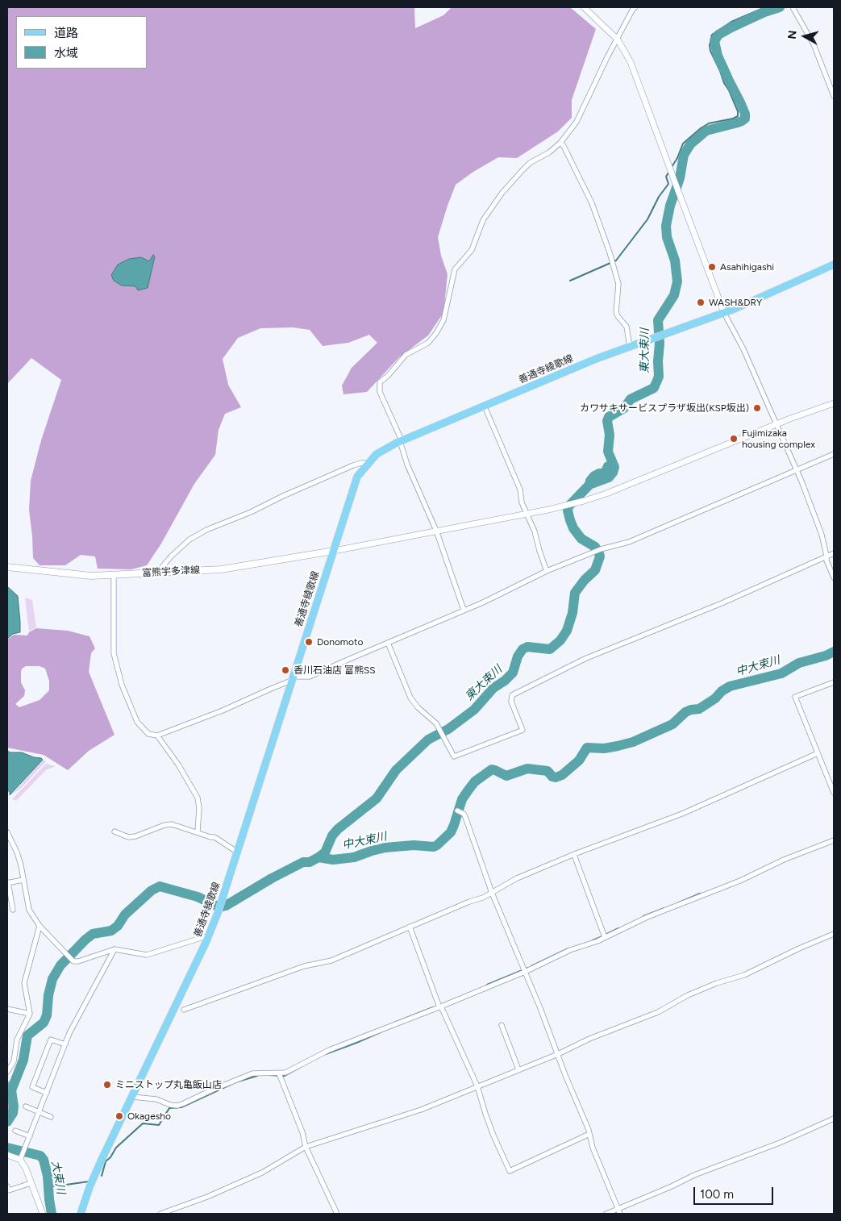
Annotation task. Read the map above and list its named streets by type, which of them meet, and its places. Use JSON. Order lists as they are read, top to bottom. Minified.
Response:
{"streets":{"main road":["善通寺綾歌線","富熊宇多津線"]},"crossings":[["善通寺綾歌線","富熊宇多津線"]],"water":["東大束川","中大束川","大束川"],"places":["Asahihigashi","WASH&DRY","カワサキサービスプラザ坂出(KSP坂出)","Fujimizaka housing complex","Donomoto","香川石油店 富熊SS","ミニストップ丸亀飯山店","Okagesho"],"legend":["道路","水域"],"scale_bar":"100 m","north":"left"}
